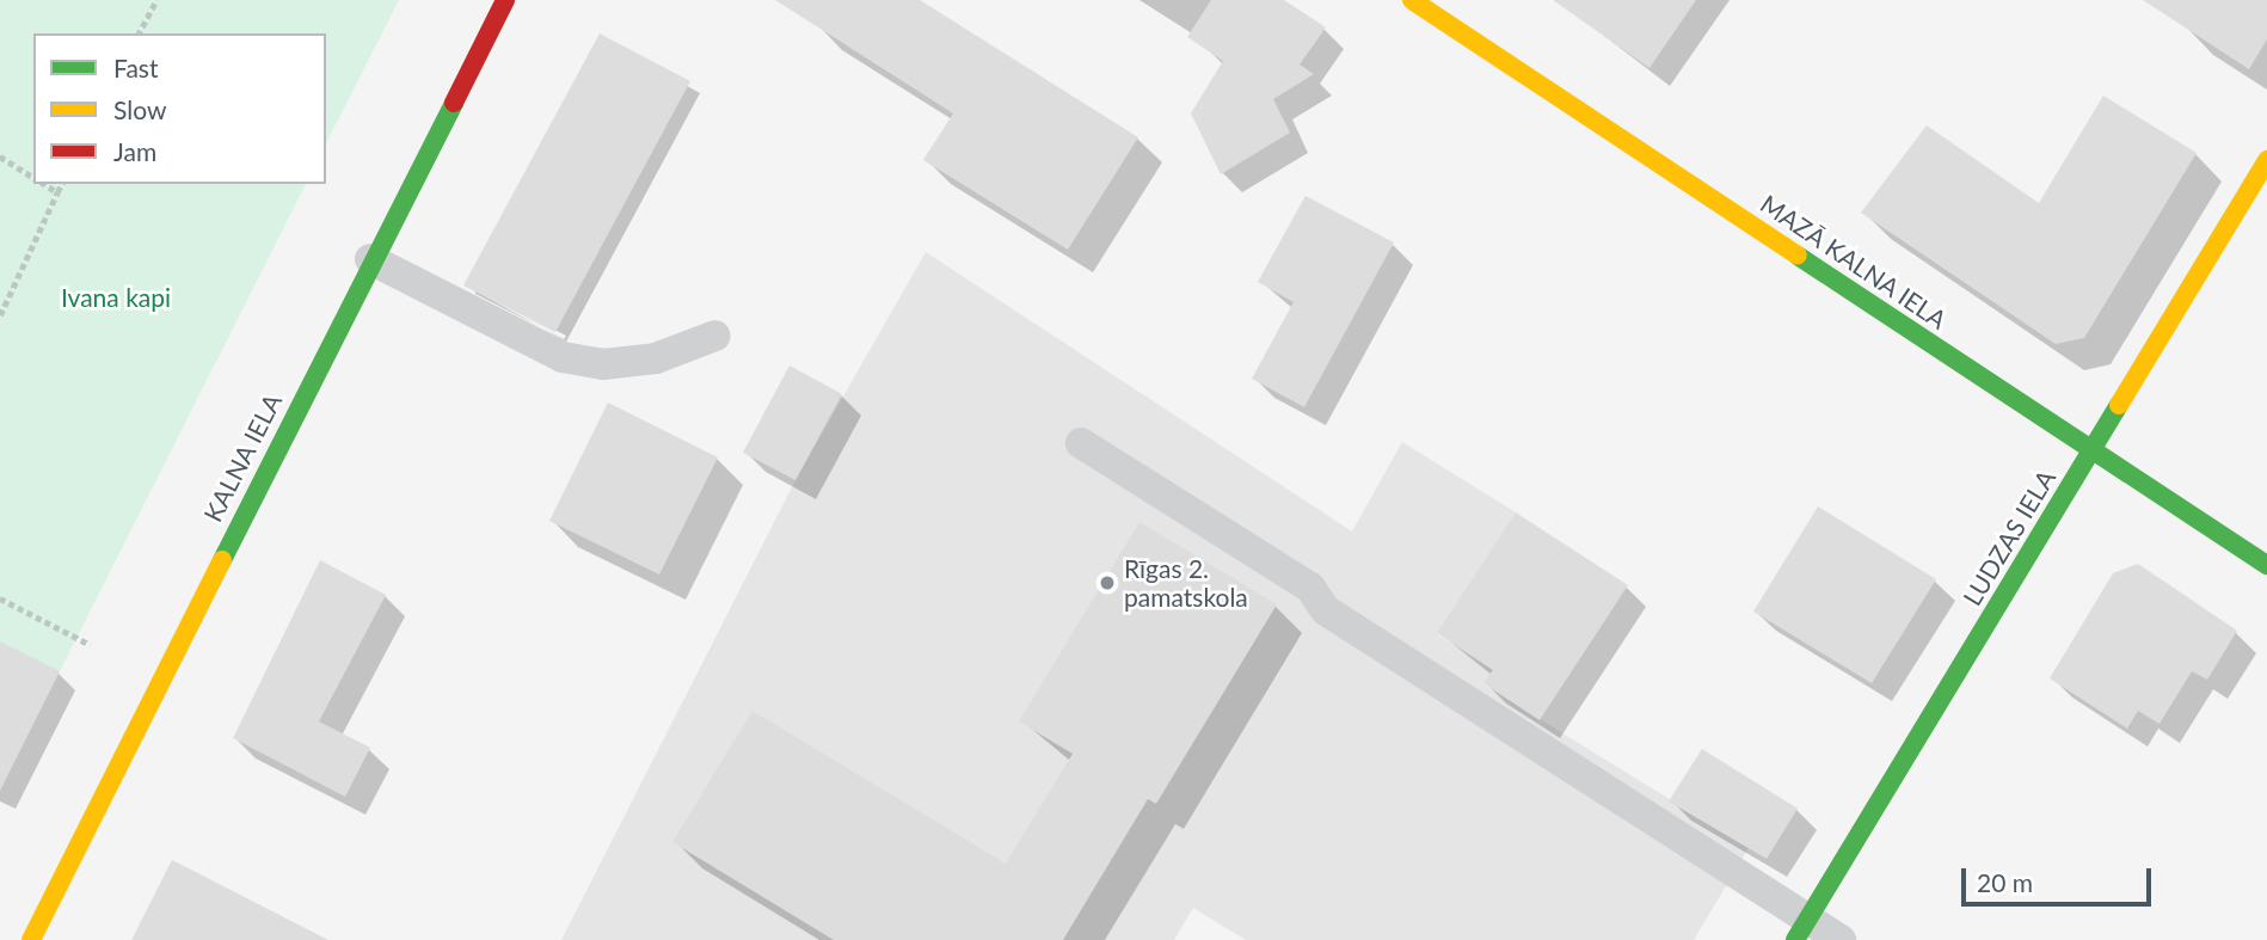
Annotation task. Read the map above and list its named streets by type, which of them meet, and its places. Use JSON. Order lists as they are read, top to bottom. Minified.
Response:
{"streets":{"street":["MAZĀ KALNA IELA","KALNA IELA","LUDZAS IELA"]},"crossings":[["MAZĀ KALNA IELA","LUDZAS IELA"]],"parks":["Ivana kapi"],"places":["Rīgas 2. pamatskola"],"legend":["Fast","Slow","Jam"],"scale_bar":"20 m"}
